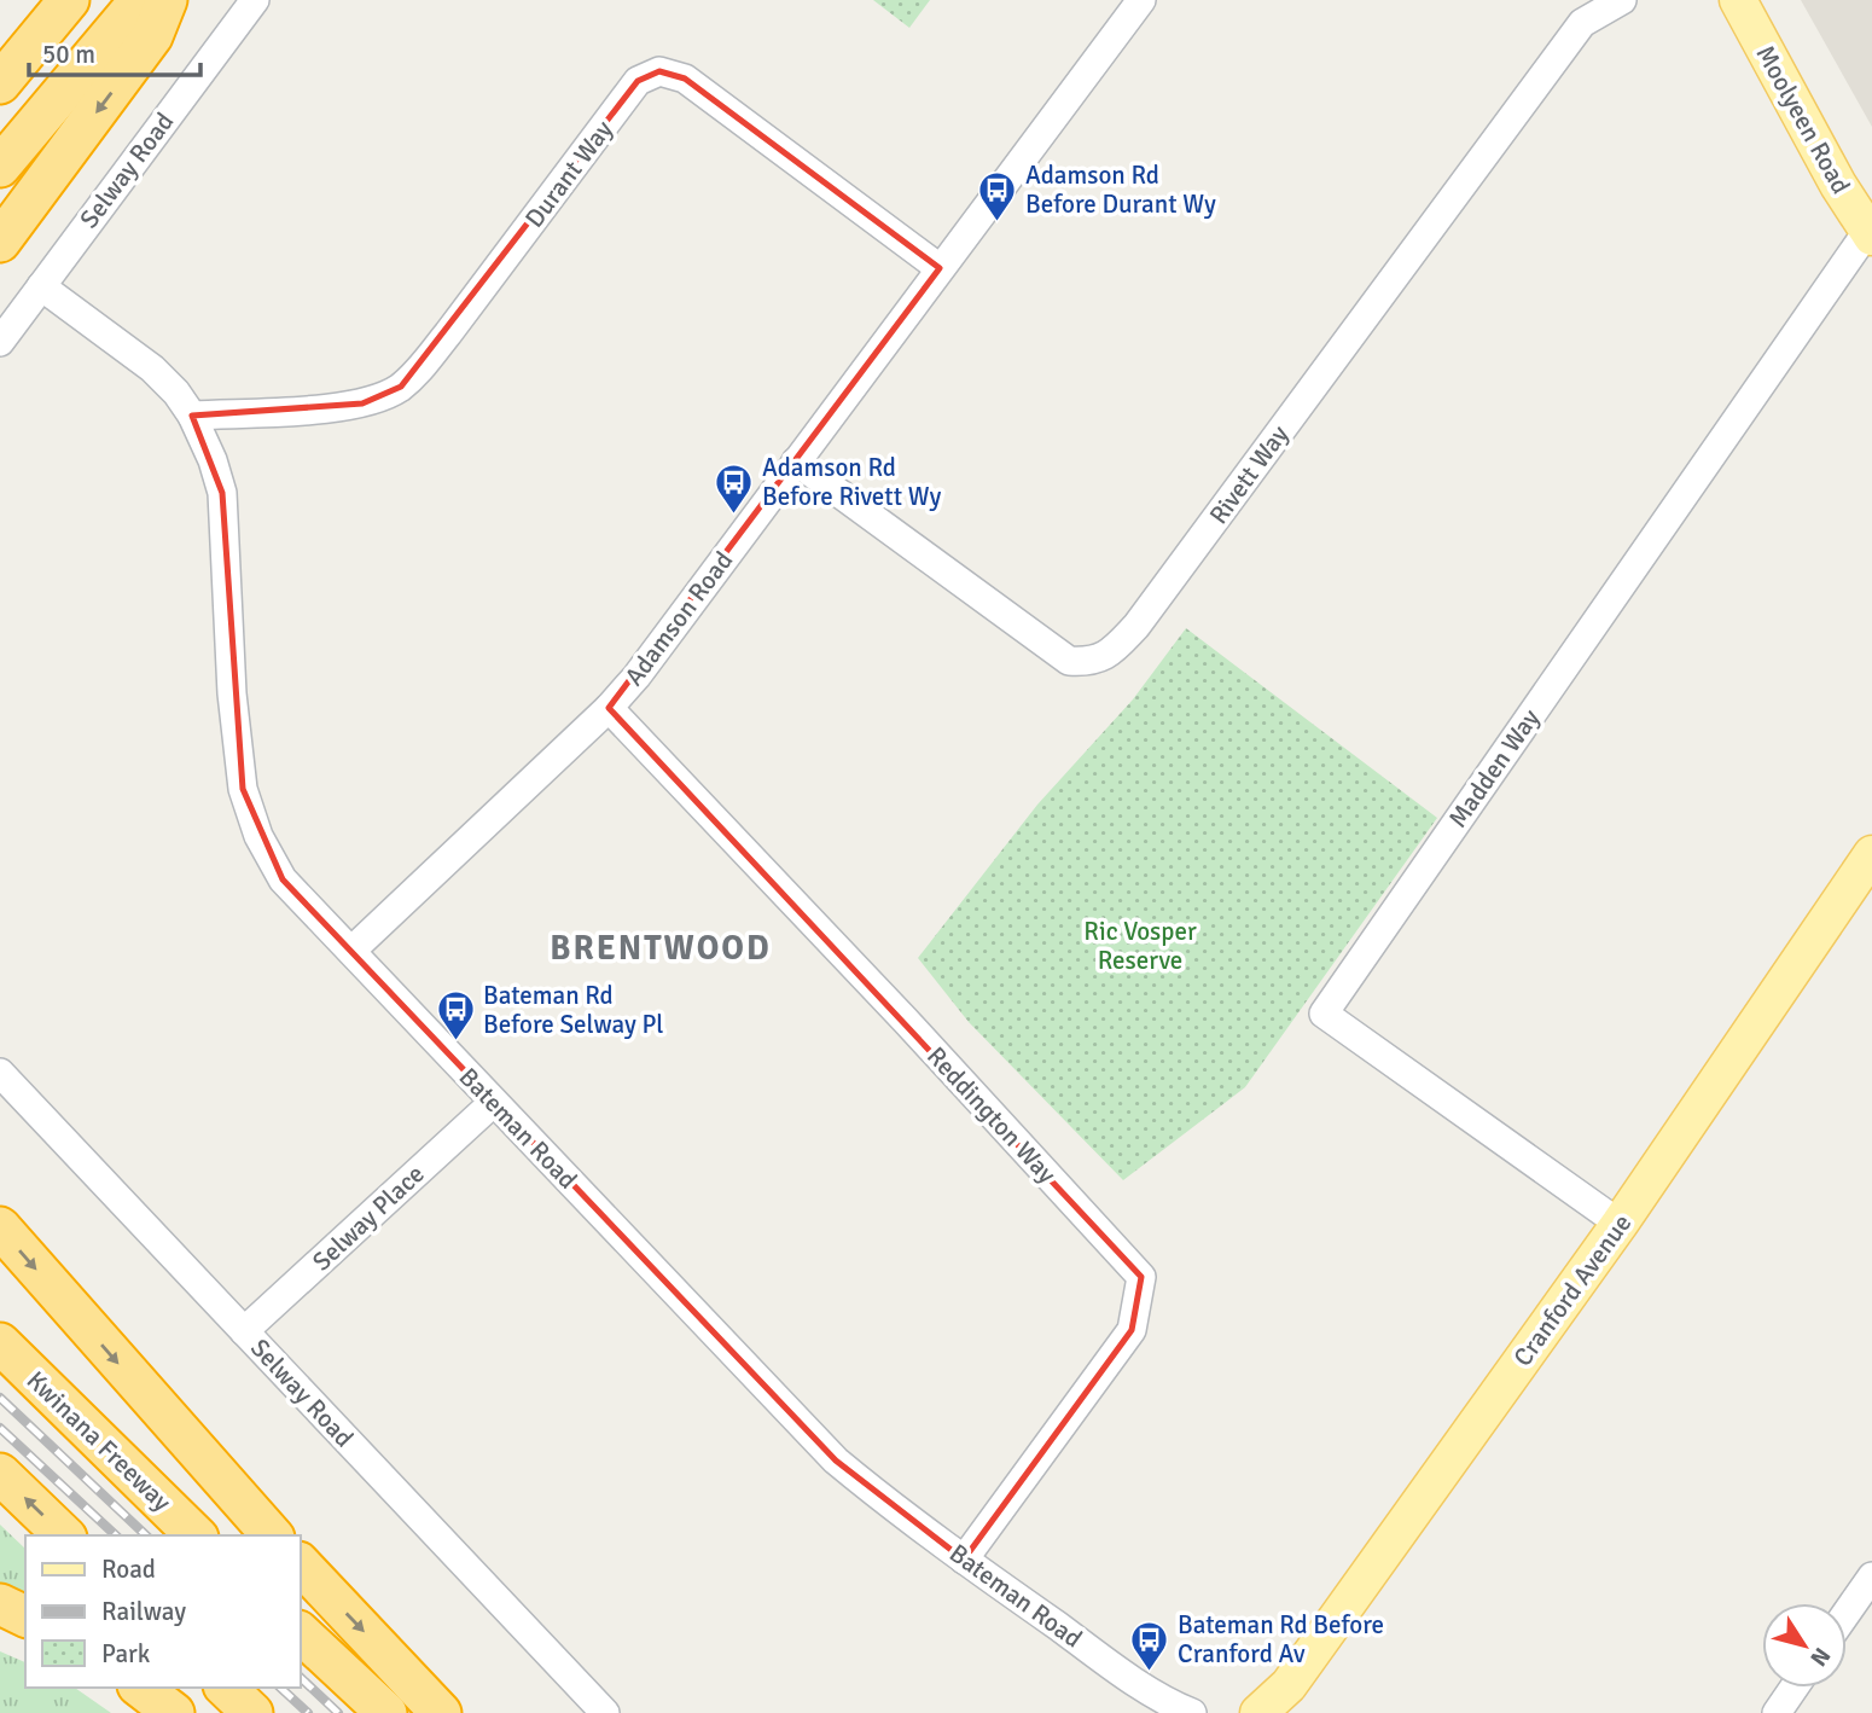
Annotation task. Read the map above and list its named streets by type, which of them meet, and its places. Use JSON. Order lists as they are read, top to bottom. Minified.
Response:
{"streets":{"highway":["Kwinana Freeway"],"main road":["Moolyeen Road","Cranford Avenue"],"street":["Selway Road","Durant Way","Rivett Way","Adamson Road","Madden Way","Reddington Way","Bateman Road","Selway Place"]},"crossings":[["Moolyeen Road","Madden Way"],["Selway Road","Bateman Road"],["Selway Road","Selway Place"],["Durant Way","Adamson Road"],["Durant Way","Bateman Road"],["Rivett Way","Adamson Road"],["Adamson Road","Reddington Way"],["Adamson Road","Bateman Road"],["Madden Way","Cranford Avenue"],["Reddington Way","Bateman Road"],["Bateman Road","Selway Place"]],"districts":["BRENTWOOD"],"parks":["Ric Vosper Reserve"],"places":{"bus stop":["Adamson Rd Before Durant Wy","Adamson Rd Before Rivett Wy","Bateman Rd Before Selway Pl","Bateman Rd Before Cranford Av"]},"legend":["Road","Railway","Park"],"scale_bar":"50 m","north":"bottom right"}
